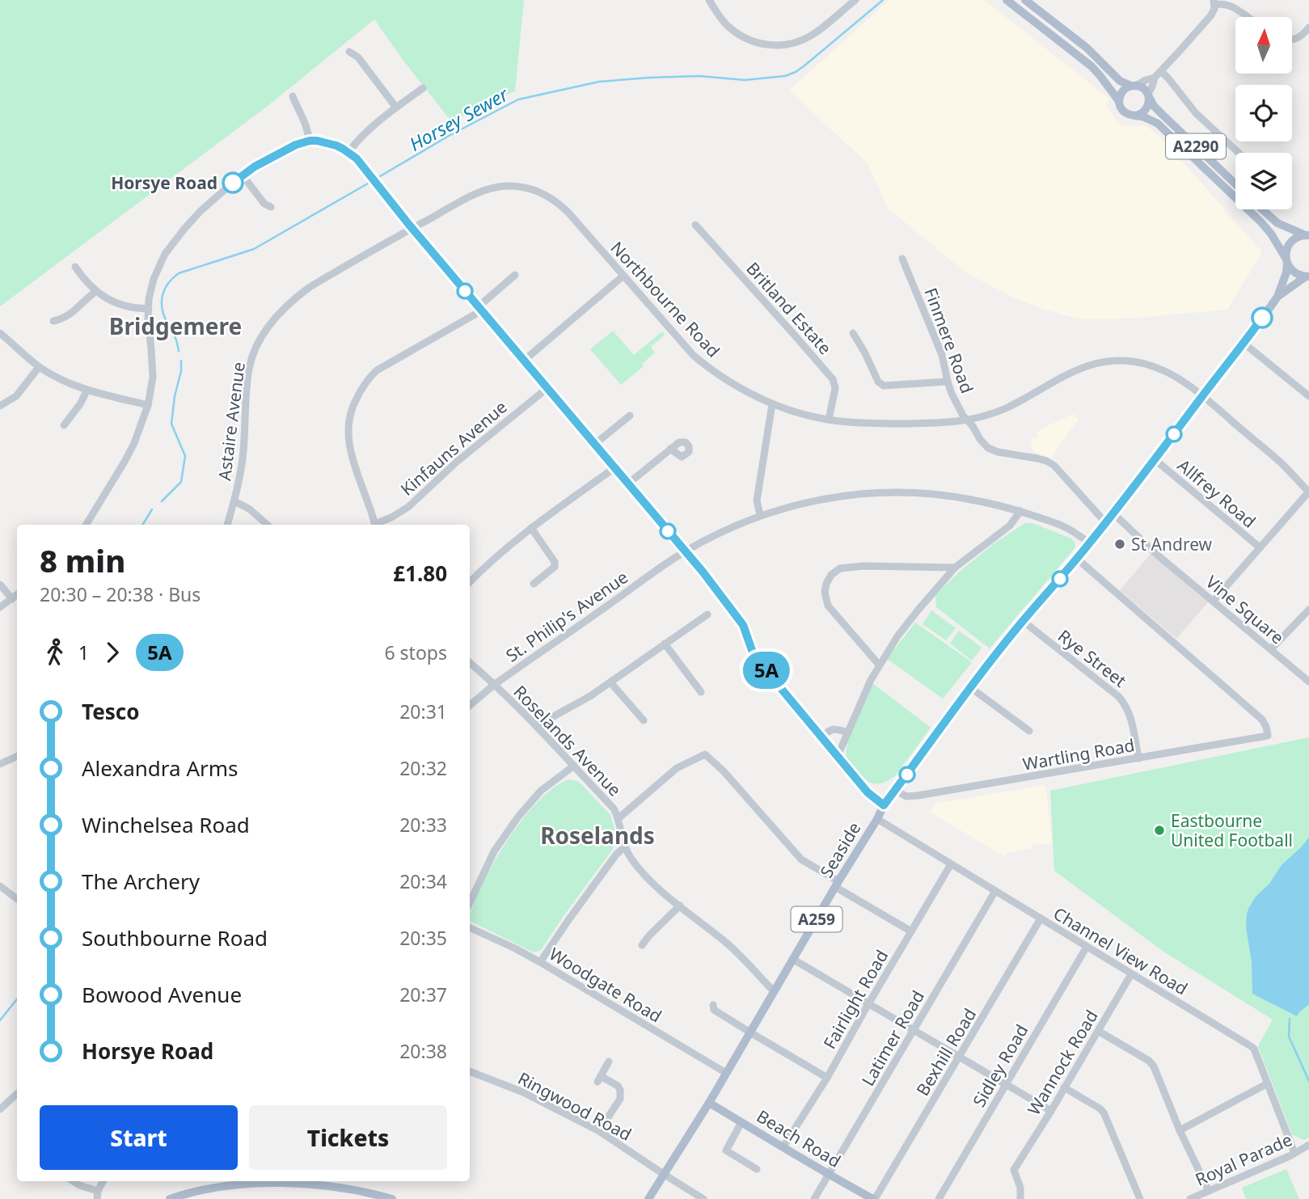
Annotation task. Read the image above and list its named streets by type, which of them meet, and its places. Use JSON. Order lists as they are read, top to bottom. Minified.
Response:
{"streets":{"main road":["A2290","Seaside","A259","Beach Road"],"street":["Northbourne Road","Britland Estate","Finmere Road","Astaire Avenue","Kinfauns Avenue","Allfrey Road","Vine Square","St. Philip's Avenue","Rye Street","Roselands Avenue","Wartling Road","Channel View Road","Woodgate Road","Fairlight Road","Latimer Road","Bexhill Road","Wannock Road","Sidley Road","Ringwood Road","Royal Parade"]},"crossings":[["A2290","Seaside"],["Northbourne Road","Britland Estate"],["Northbourne Road","Finmere Road"],["Northbourne Road","Astaire Avenue"],["Northbourne Road","Seaside"],["Finmere Road","Seaside"],["Allfrey Road","Seaside"],["Vine Square","Seaside"],["St. Philip's Avenue","Roselands Avenue"],["St. Philip's Avenue","Seaside"],["Rye Street","Wartling Road"],["Rye Street","Seaside"],["Roselands Avenue","Seaside"],["Wartling Road","Seaside"],["Seaside","Channel View Road"],["Seaside","Woodgate Road"],["Seaside","Ringwood Road"],["Seaside","Beach Road"],["Channel View Road","Fairlight Road"],["Channel View Road","Latimer Road"],["Channel View Road","Bexhill Road"],["Channel View Road","Wannock Road"],["Channel View Road","Sidley Road"],["Channel View Road","Royal Parade"],["Fairlight Road","Beach Road"],["Latimer Road","Beach Road"],["Bexhill Road","Beach Road"]],"districts":["Bridgemere","Roselands"],"water":["Horsey Sewer"],"places":["Horsye Road","St Andrew","Eastbourne United Football"],"lines":["bus line 5A"],"north":"top","page":{"on_map":"5A","heading":["8 min","20:30 – 20:38 · Bus","£1.80"],"legs":["1","5A","6 stops"],"list":[{"name":"Tesco","value":"20:31"},{"name":"Alexandra Arms","value":"20:32"},{"name":"Winchelsea Road","value":"20:33"},{"name":"The Archery","value":"20:34"},{"name":"Southbourne Road","value":"20:35"},{"name":"Bowood Avenue","value":"20:37"},{"name":"Horsye Road","value":"20:38"}],"buttons":["Start","Tickets"]}}
